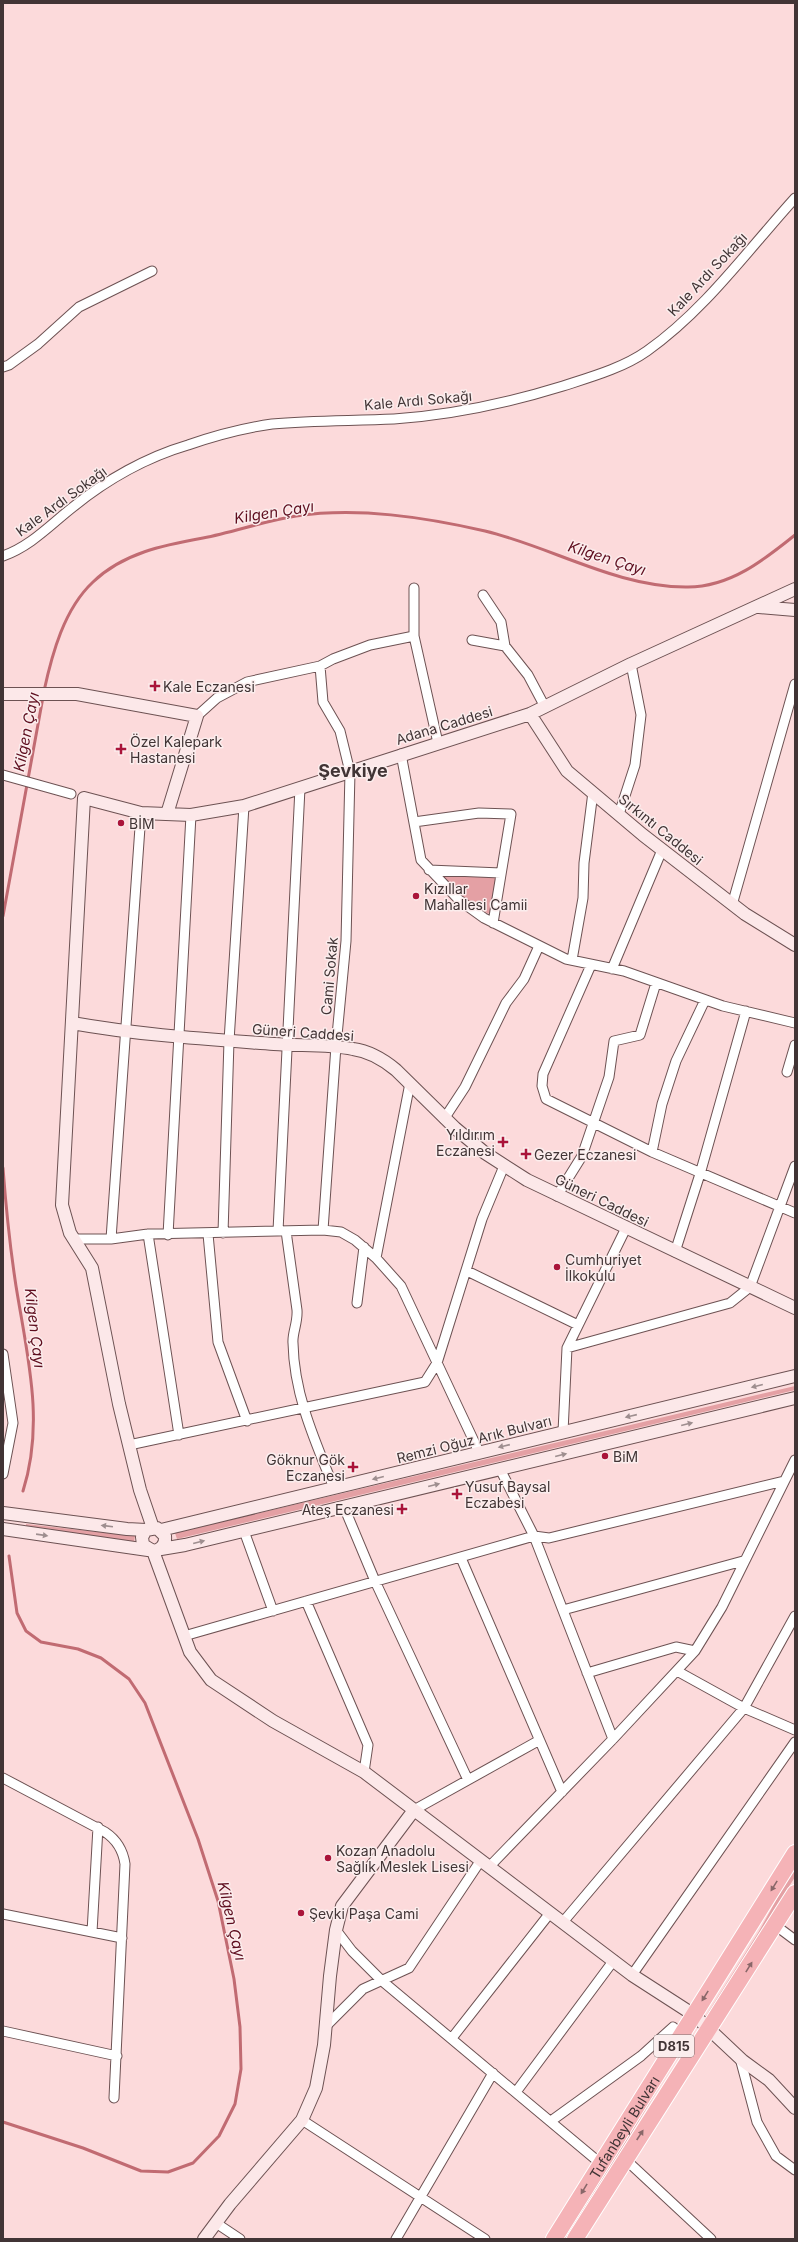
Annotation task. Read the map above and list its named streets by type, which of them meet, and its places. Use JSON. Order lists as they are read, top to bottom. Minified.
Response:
{"streets":{"highway":["D815","Tufanbeyli Bulvarı"],"street":["Kale Ardı Sokağı","Adana Caddesi","Sırkıntı Caddesi","Cami Sokak","Güneri Caddesi","Remzi Oğuz Arık Bulvarı"]},"crossings":[["Adana Caddesi","Sırkıntı Caddesi"],["Adana Caddesi","Cami Sokak"],["Adana Caddesi","Güneri Caddesi"],["Cami Sokak","Güneri Caddesi"]],"districts":["Şevkiye"],"water":["Kilgen Çayı"],"places":{"health":["Kale Eczanesi","Özel Kalepark Hastanesi","Yıldırım Eczanesi","Gezer Eczanesi","Göknur Gök Eczanesi","Yusuf Baysal Eczabesi","Ateş Eczanesi"],"other":["BİM","Kızıllar Mahallesi Camii","Cumhuriyet İlkokulu","BiM","Kozan Anadolu Sağlık Meslek Lisesi","Şevki Paşa Cami"]}}
